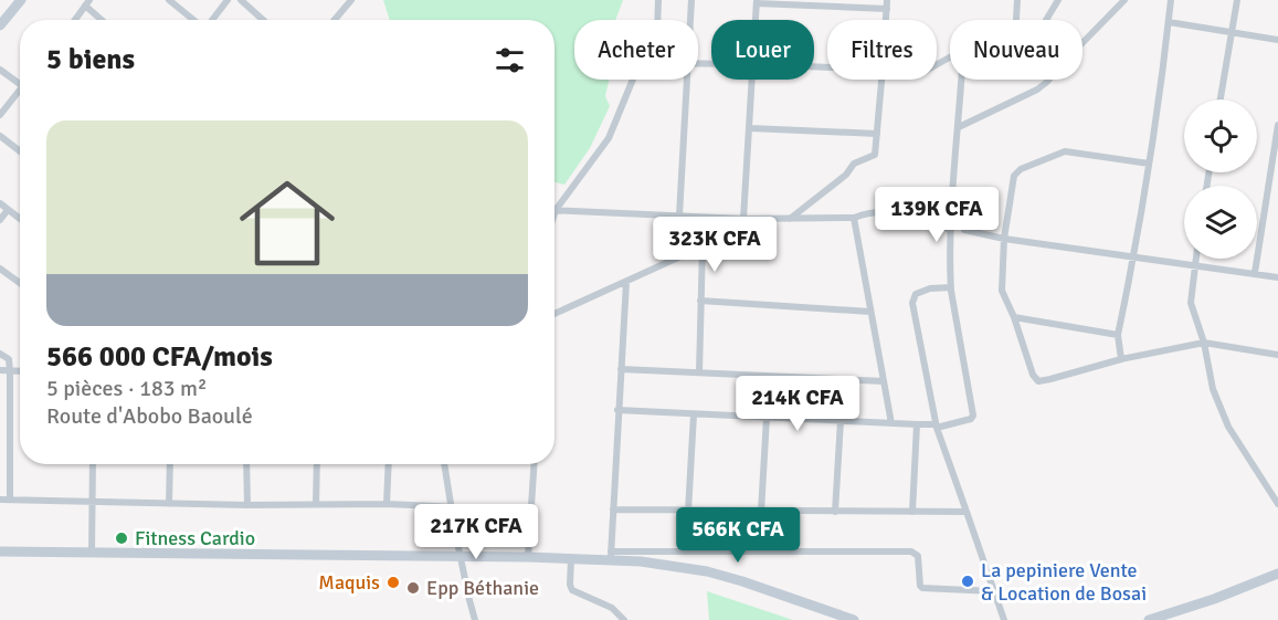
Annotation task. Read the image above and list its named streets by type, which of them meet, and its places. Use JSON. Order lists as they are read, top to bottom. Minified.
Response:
{"places":["Fitness Cardio","La pepiniere Vente & Location de Bosai","Maquis","Epp Béthanie"],"page":{"chip":["Acheter","Louer","Filtres","Nouveau"],"heading":"5 biens","list":[{"name":"566 000 CFA/mois","note":"5 pièces · 183 m² · Route d'Abobo Baoulé"}],"price":["139K CFA","323K CFA","214K CFA","217K CFA","566K CFA"]}}
